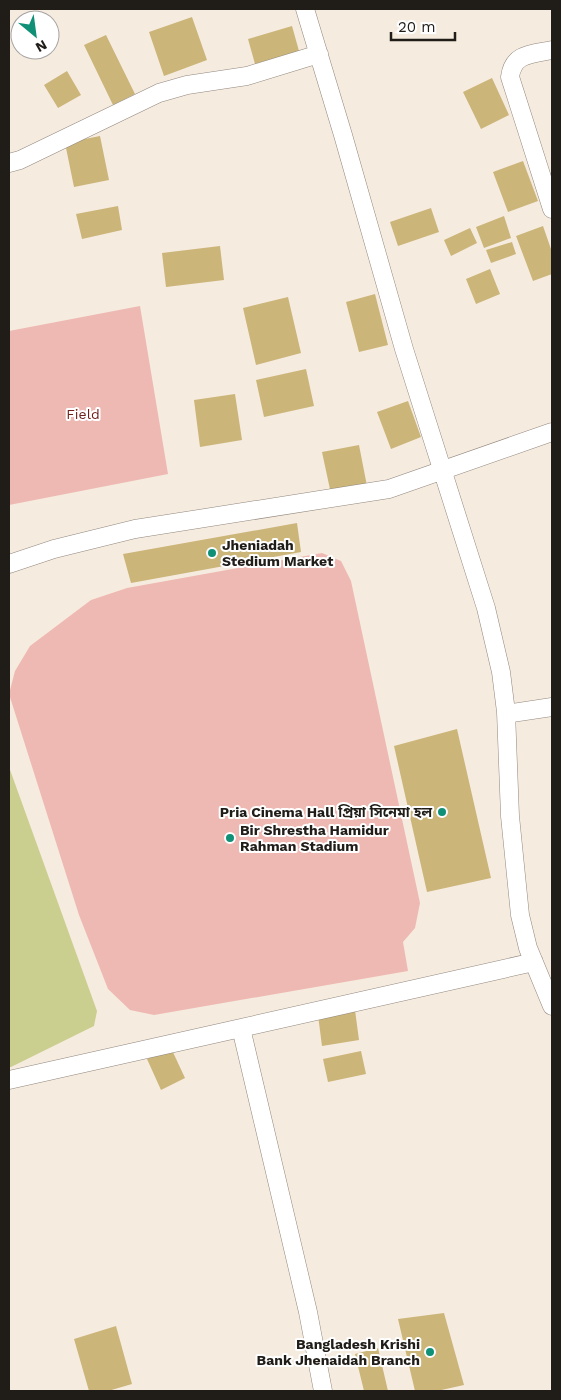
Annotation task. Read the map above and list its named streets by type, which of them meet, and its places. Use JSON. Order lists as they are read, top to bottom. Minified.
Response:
{"parks":["Field"],"places":["Jheniadah Stedium Market","Pria Cinema Hall প্রিয়া সিনেমা হল","Bir Shrestha Hamidur Rahman Stadium","Bangladesh Krishi Bank Jhenaidah Branch"],"scale_bar":"20 m","north":"bottom right"}
